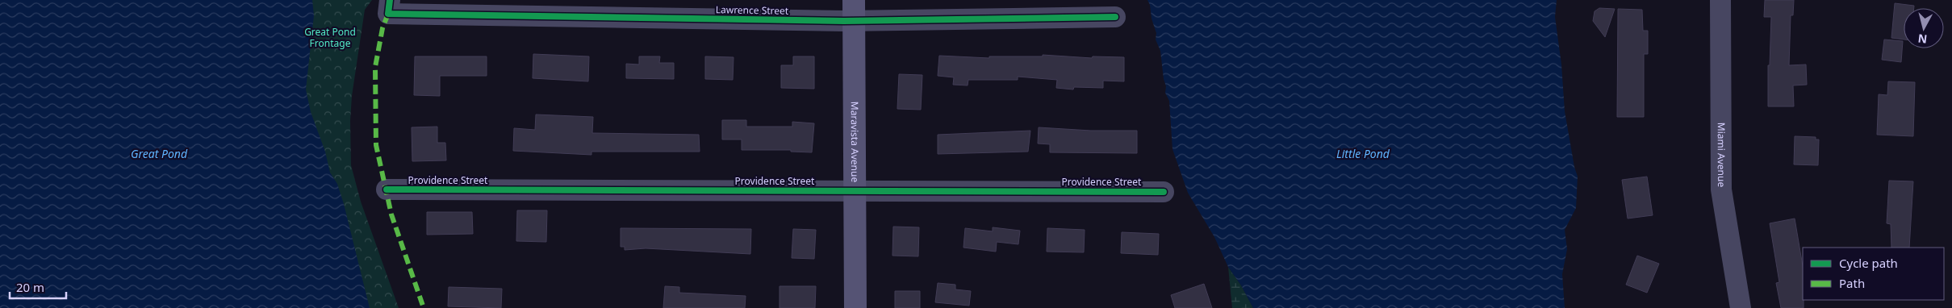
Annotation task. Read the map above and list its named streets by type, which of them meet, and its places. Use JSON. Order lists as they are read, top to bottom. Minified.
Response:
{"streets":{"main road":["Maravista Avenue"],"street":["Lawrence Street","Miami Avenue","Providence Street"]},"crossings":[["Lawrence Street","Maravista Avenue"],["Maravista Avenue","Providence Street"]],"water":["Great Pond","Little Pond"],"parks":["Great Pond Frontage"],"legend":["Cycle path","Path"],"scale_bar":"20 m","north":"bottom"}
